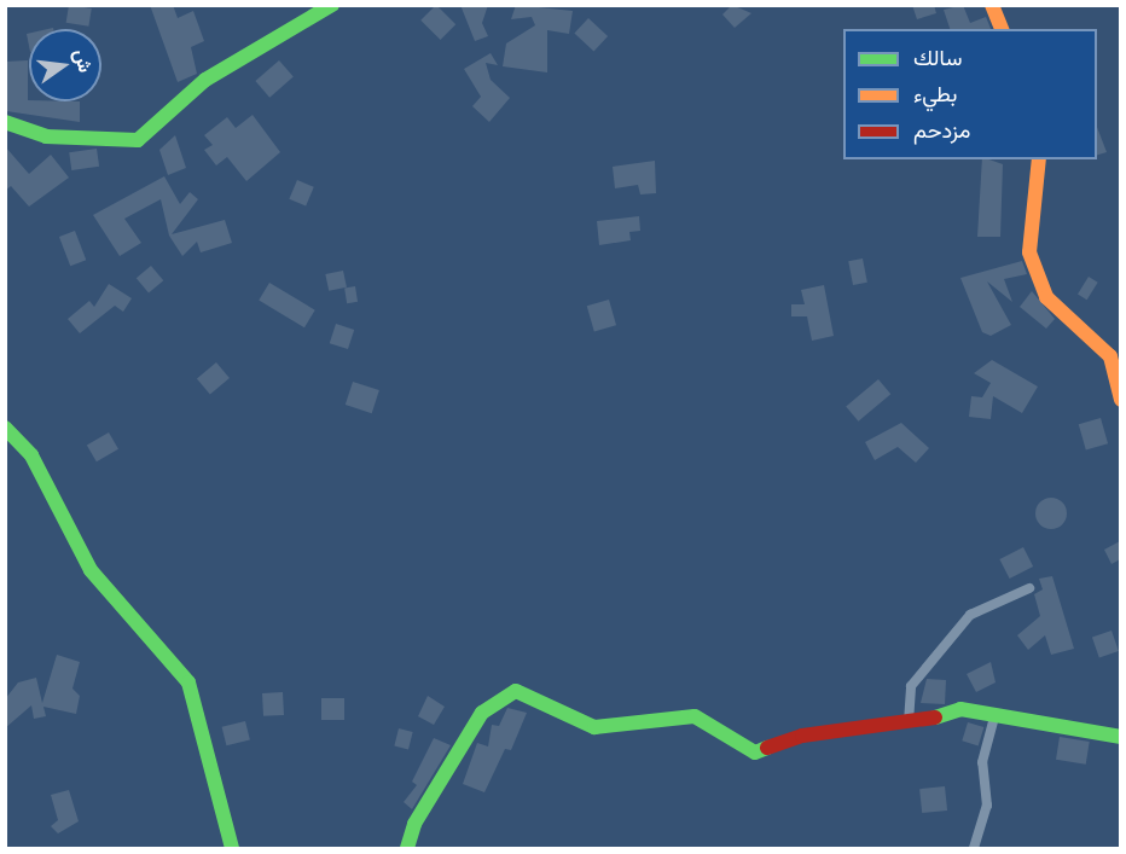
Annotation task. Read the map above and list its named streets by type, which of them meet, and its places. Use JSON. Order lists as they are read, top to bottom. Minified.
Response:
{"legend":["سالك","بطيء","مزدحم"],"north":"right"}
